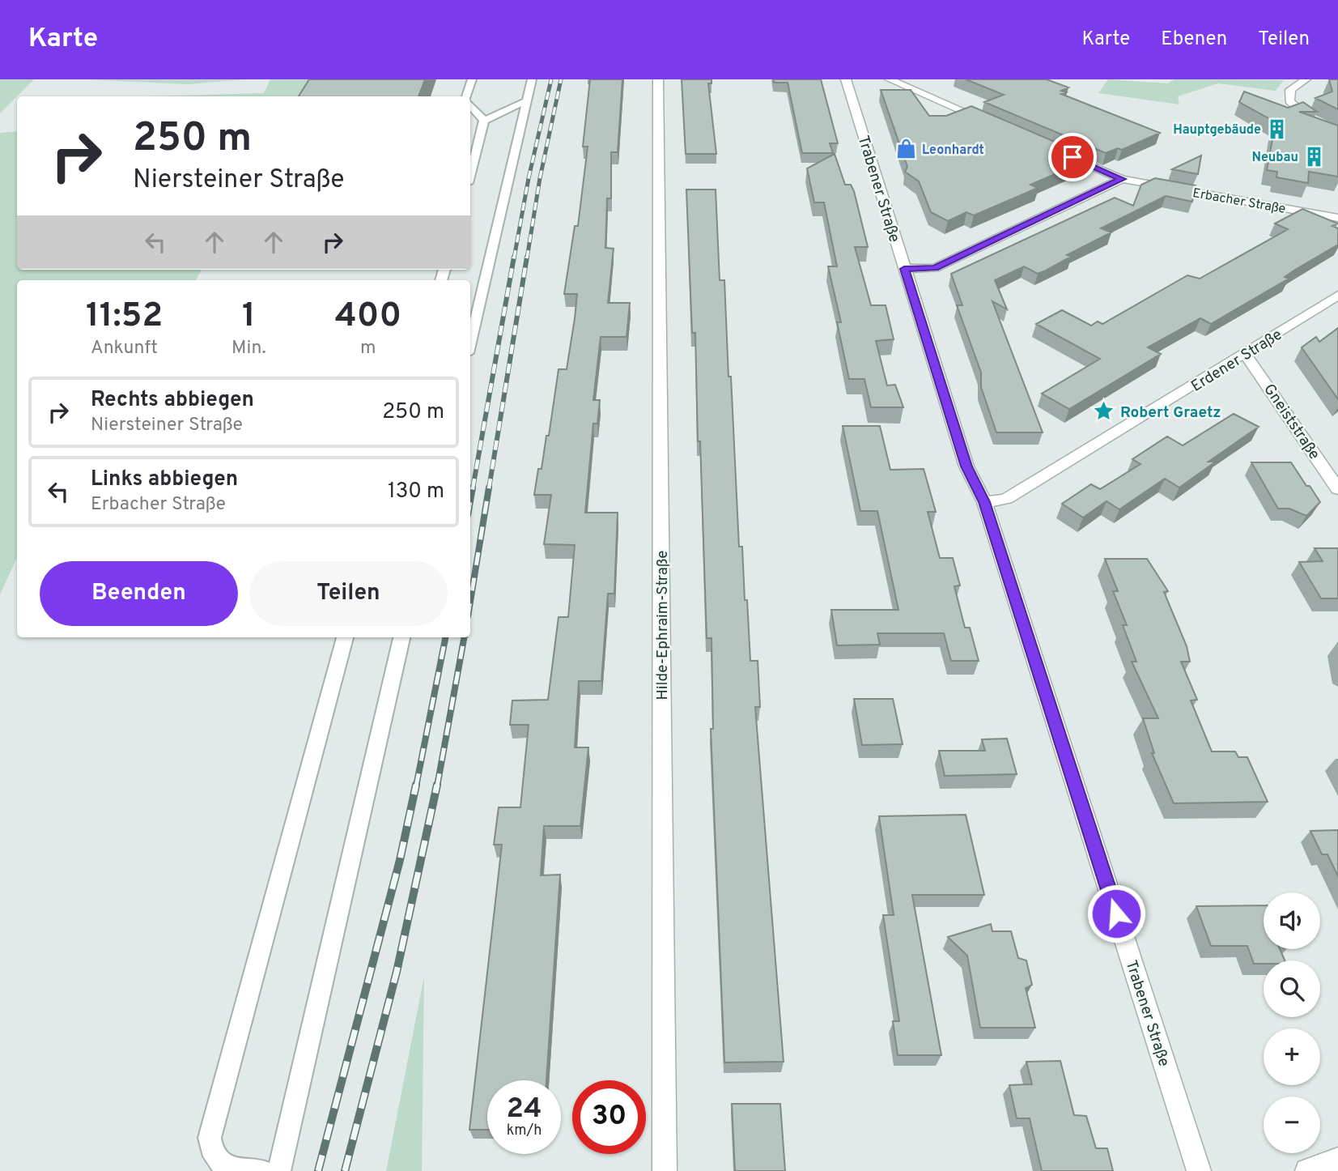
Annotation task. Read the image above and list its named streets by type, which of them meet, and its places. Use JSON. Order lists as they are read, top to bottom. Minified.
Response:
{"streets":{"street":["Trabener Straße","Erbacher Straße","Erdener Straße","Gneiststraße","Hilde-Ephraim-Straße"]},"crossings":[["Trabener Straße","Erdener Straße"],["Erdener Straße","Gneiststraße"]],"places":{"building":["Hauptgebäude","Neubau"],"shop":["Leonhardt"],"place":["Robert Graetz"]},"page":{"header":"Karte","nav":["Karte","Ebenen","Teilen"],"turn":["250 m","Niersteiner Straße"],"eta":["11:52","Ankunft","1","Min.","400","m"],"list":[{"name":"Rechts abbiegen","note":"Niersteiner Straße","value":"250 m"},{"name":"Links abbiegen","note":"Erbacher Straße","value":"130 m"}],"buttons":["Beenden","Teilen"],"map_buttons":["+","−"],"speed":"24 km/h","limit":"30"}}
